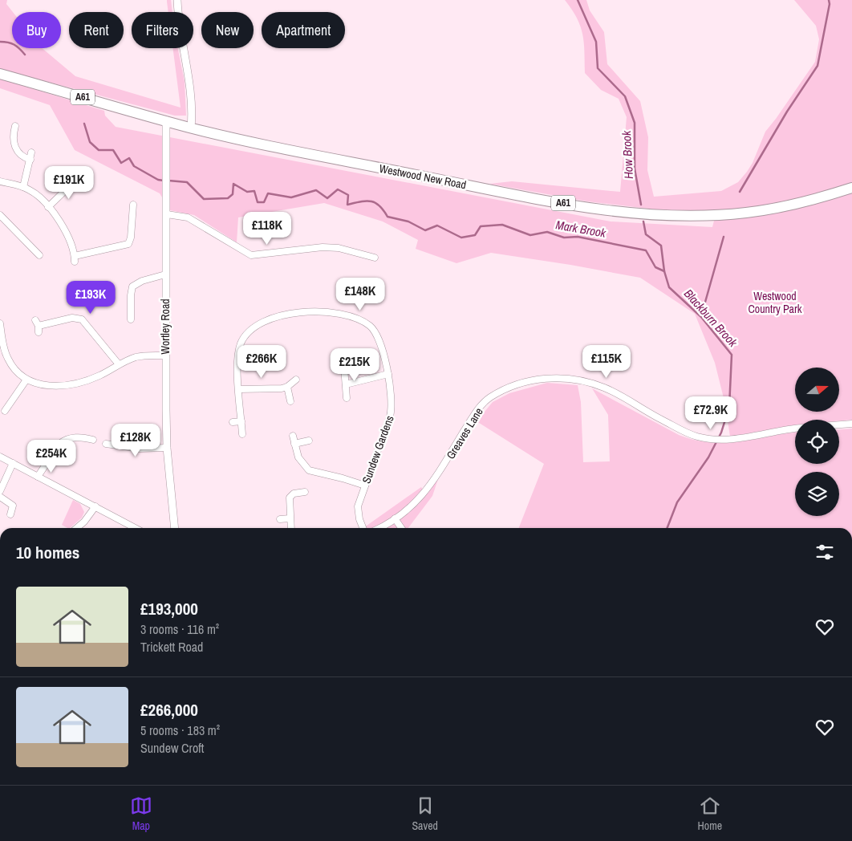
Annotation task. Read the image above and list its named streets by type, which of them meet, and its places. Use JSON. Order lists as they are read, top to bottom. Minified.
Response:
{"streets":{"highway":["A61","Westwood New Road"],"street":["Wortley Road","Greaves Lane","Sundew Gardens"]},"crossings":[["Westwood New Road","Wortley Road"]],"water":["How Brook","Mark Brook","Blackburn Brook"],"parks":["Westwood Country Park"],"north":"right","page":{"chip":["Buy","Rent","Filters","New","Apartment"],"price":["£191K","£118K","£148K","£193K","£266K","£115K","£215K","£72.9K","£128K","£254K"],"heading":"10 homes","list":[{"name":"£193,000","note":"3 rooms · 116 m² · Trickett Road"},{"name":"£266,000","note":"5 rooms · 183 m² · Sundew Croft"}],"tabs":["Map","Saved","Home"]}}
